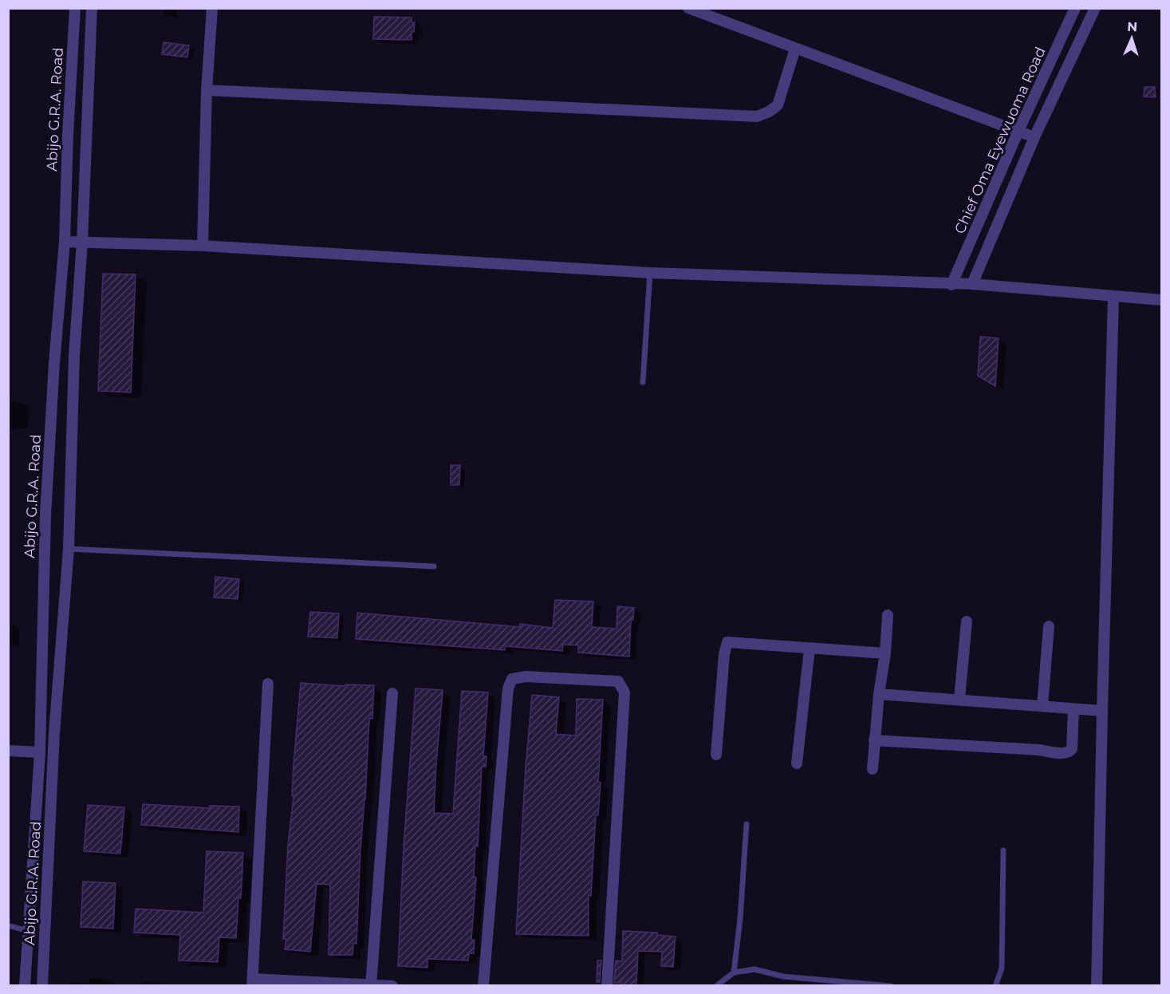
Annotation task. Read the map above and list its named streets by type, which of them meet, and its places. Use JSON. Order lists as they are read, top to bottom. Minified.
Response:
{"streets":{"street":["Abijo G.R.A. Road","Chief Oma Eyewuoma Road"]},"north":"top"}
